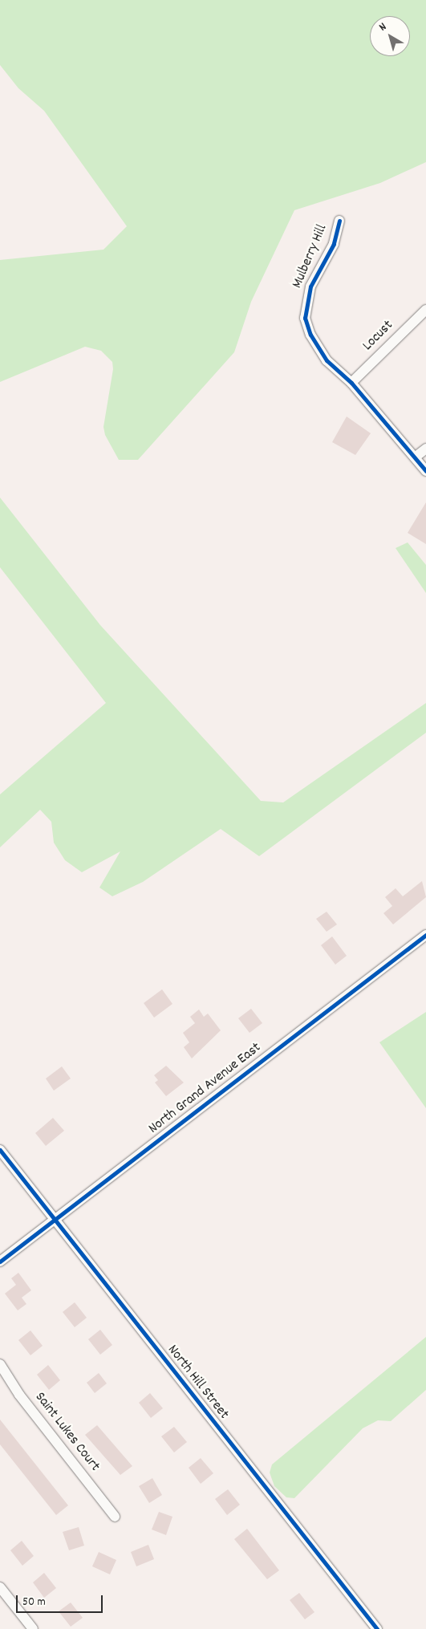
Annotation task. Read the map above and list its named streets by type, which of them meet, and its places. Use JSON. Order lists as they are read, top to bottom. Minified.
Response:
{"streets":{"street":["Mulberry Hill","Locust","North Grand Avenue East","North Hill Street","Saint Lukes Court"]},"crossings":[["Mulberry Hill","Locust"],["North Grand Avenue East","North Hill Street"]],"scale_bar":"50 m","north":"top left"}
